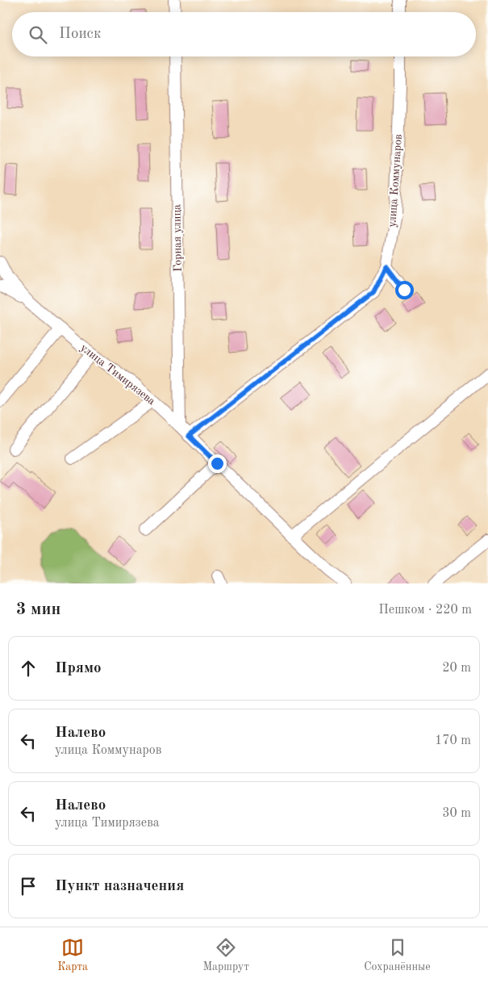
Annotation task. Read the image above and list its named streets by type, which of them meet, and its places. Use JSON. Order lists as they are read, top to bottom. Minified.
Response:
{"streets":{"street":["улица Коммунаров","Горная улица","улица Тимирязева"]},"crossings":[["улица Коммунаров","улица Тимирязева"],["Горная улица","улица Тимирязева"]],"page":{"search":"Поиск","heading":["3 мин","Пешком · 220 m"],"list":[["Прямо","20 m"],["Налево","улица Коммунаров","170 m"],["Налево","улица Тимирязева","30 m"],"Пункт назначения"],"nav":["Карта","Маршрут","Сохранённые"]}}
